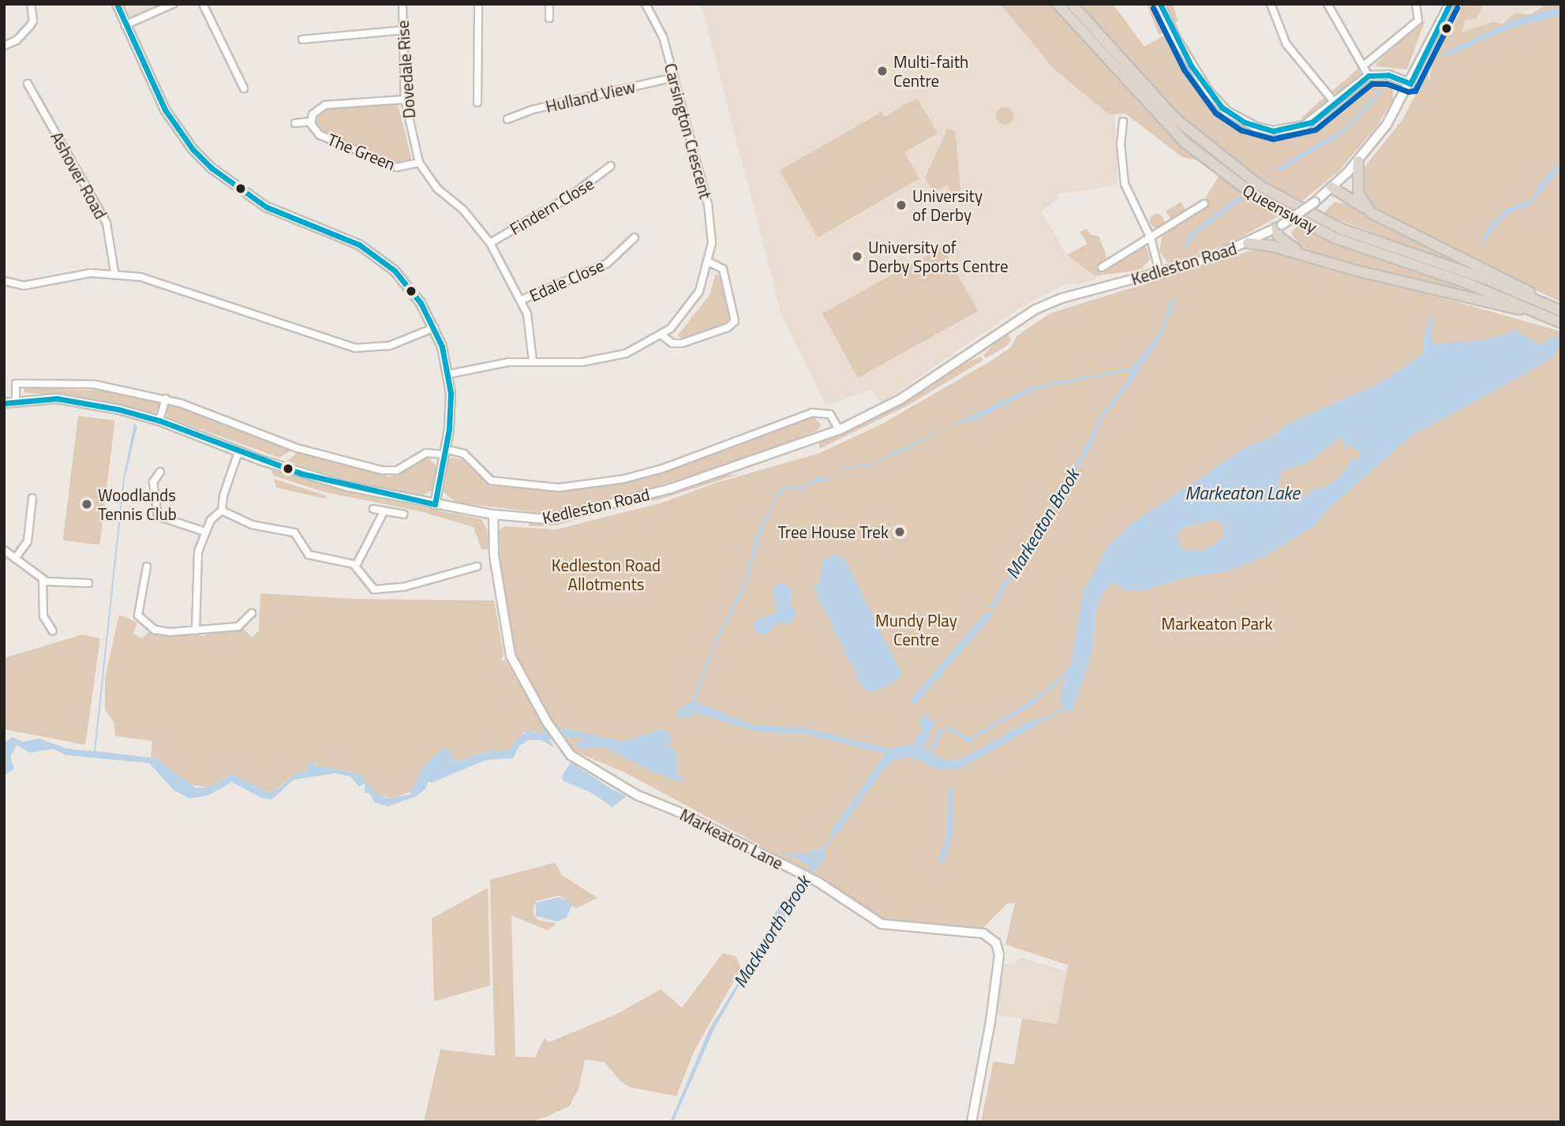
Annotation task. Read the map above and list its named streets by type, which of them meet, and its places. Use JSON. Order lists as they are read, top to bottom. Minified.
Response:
{"streets":{"highway":["Queensway"],"street":["Dovedale Rise","Hulland View","Carsington Crescent","The Green","Ashover Road","Findern Close","Kedleston Road","Edale Close","Markeaton Lane"]},"crossings":[["Dovedale Rise","Carsington Crescent"],["Dovedale Rise","The Green"],["Dovedale Rise","Findern Close"],["Dovedale Rise","Edale Close"],["Hulland View","Carsington Crescent"],["Kedleston Road","Markeaton Lane"]],"water":["Markeaton Lake","Markeaton Brook","Mackworth Brook"],"parks":["Kedleston Road Allotments","Mundy Play Centre","Markeaton Park"],"places":["Multi-faith Centre","University of Derby","University of Derby Sports Centre","Woodlands Tennis Club","Tree House Trek"]}
